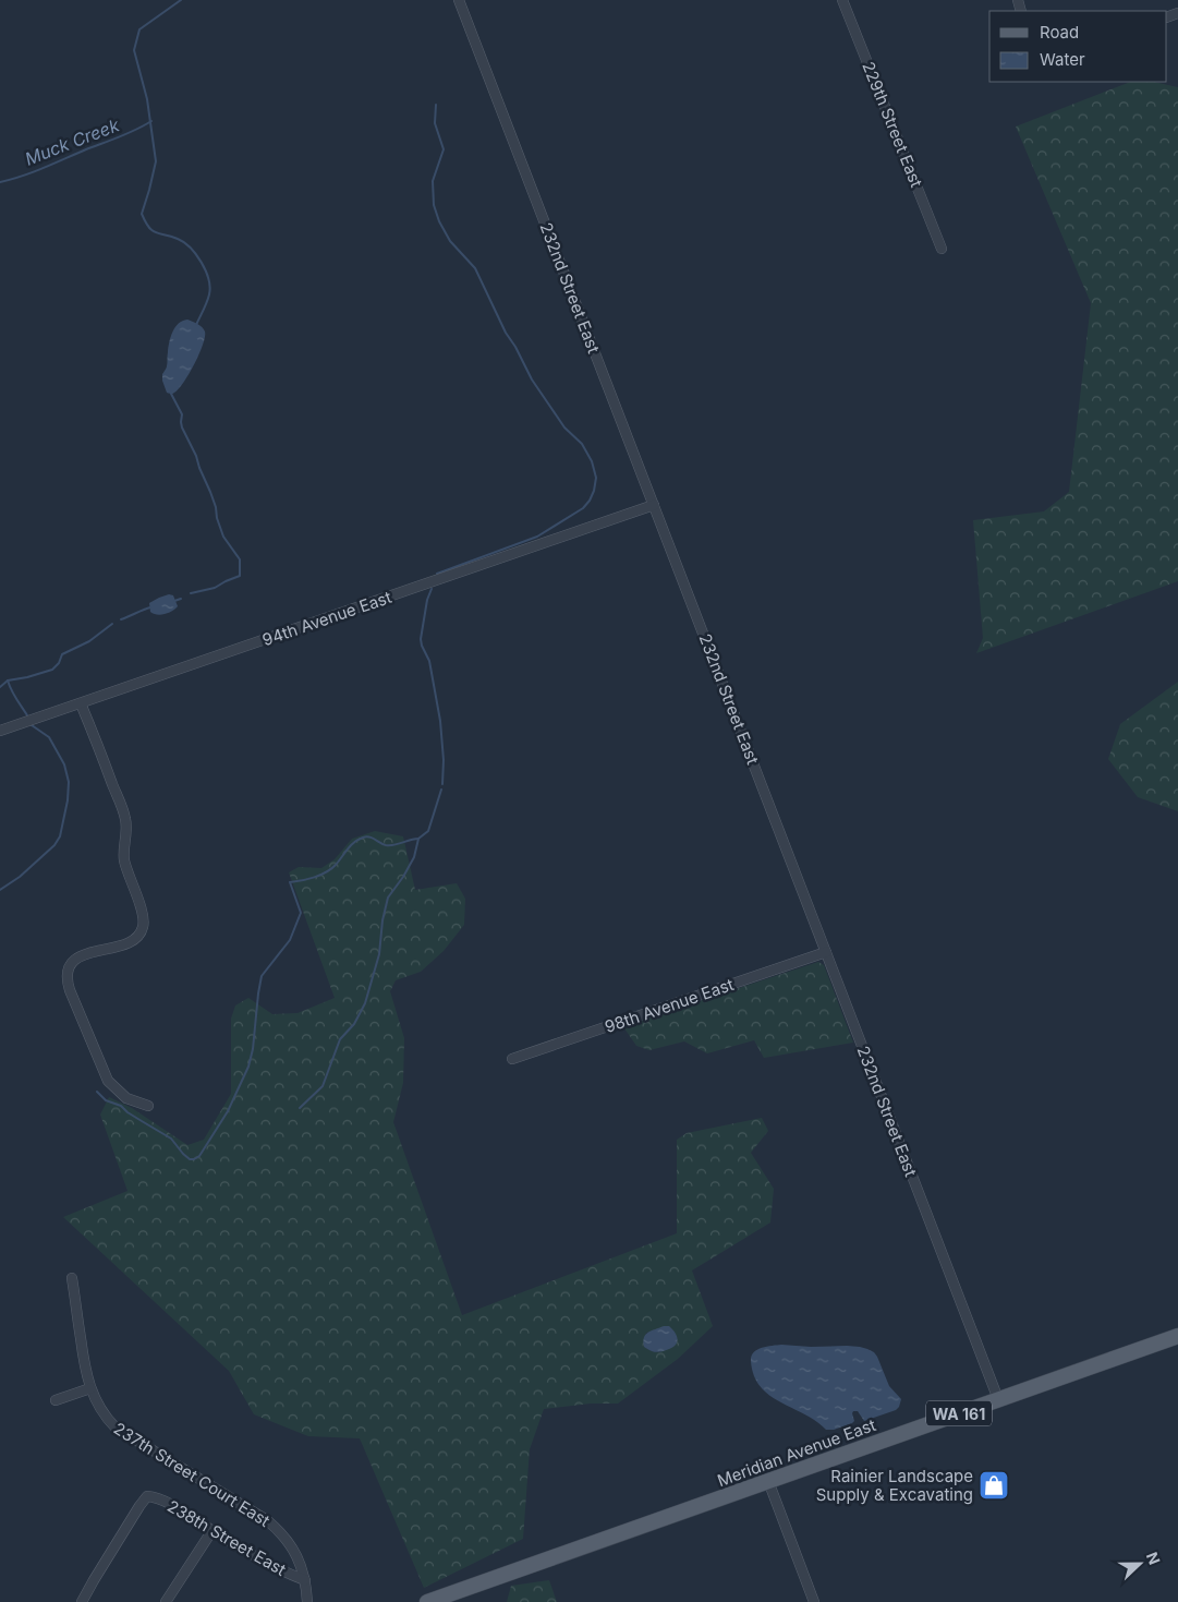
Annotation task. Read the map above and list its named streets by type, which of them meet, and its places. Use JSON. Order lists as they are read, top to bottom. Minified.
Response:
{"streets":{"main road":["WA 161","Meridian Avenue East"],"street":["229th Street East","232nd Street East","94th Avenue East","98th Avenue East","237th Street Court East","238th Street East"]},"crossings":[["232nd Street East","94th Avenue East"],["232nd Street East","98th Avenue East"],["232nd Street East","Meridian Avenue East"],["237th Street Court East","238th Street East"]],"water":["Muck Creek"],"places":{"shop":["Rainier Landscape Supply & Excavating"]},"legend":["Road","Water"],"north":"right"}
